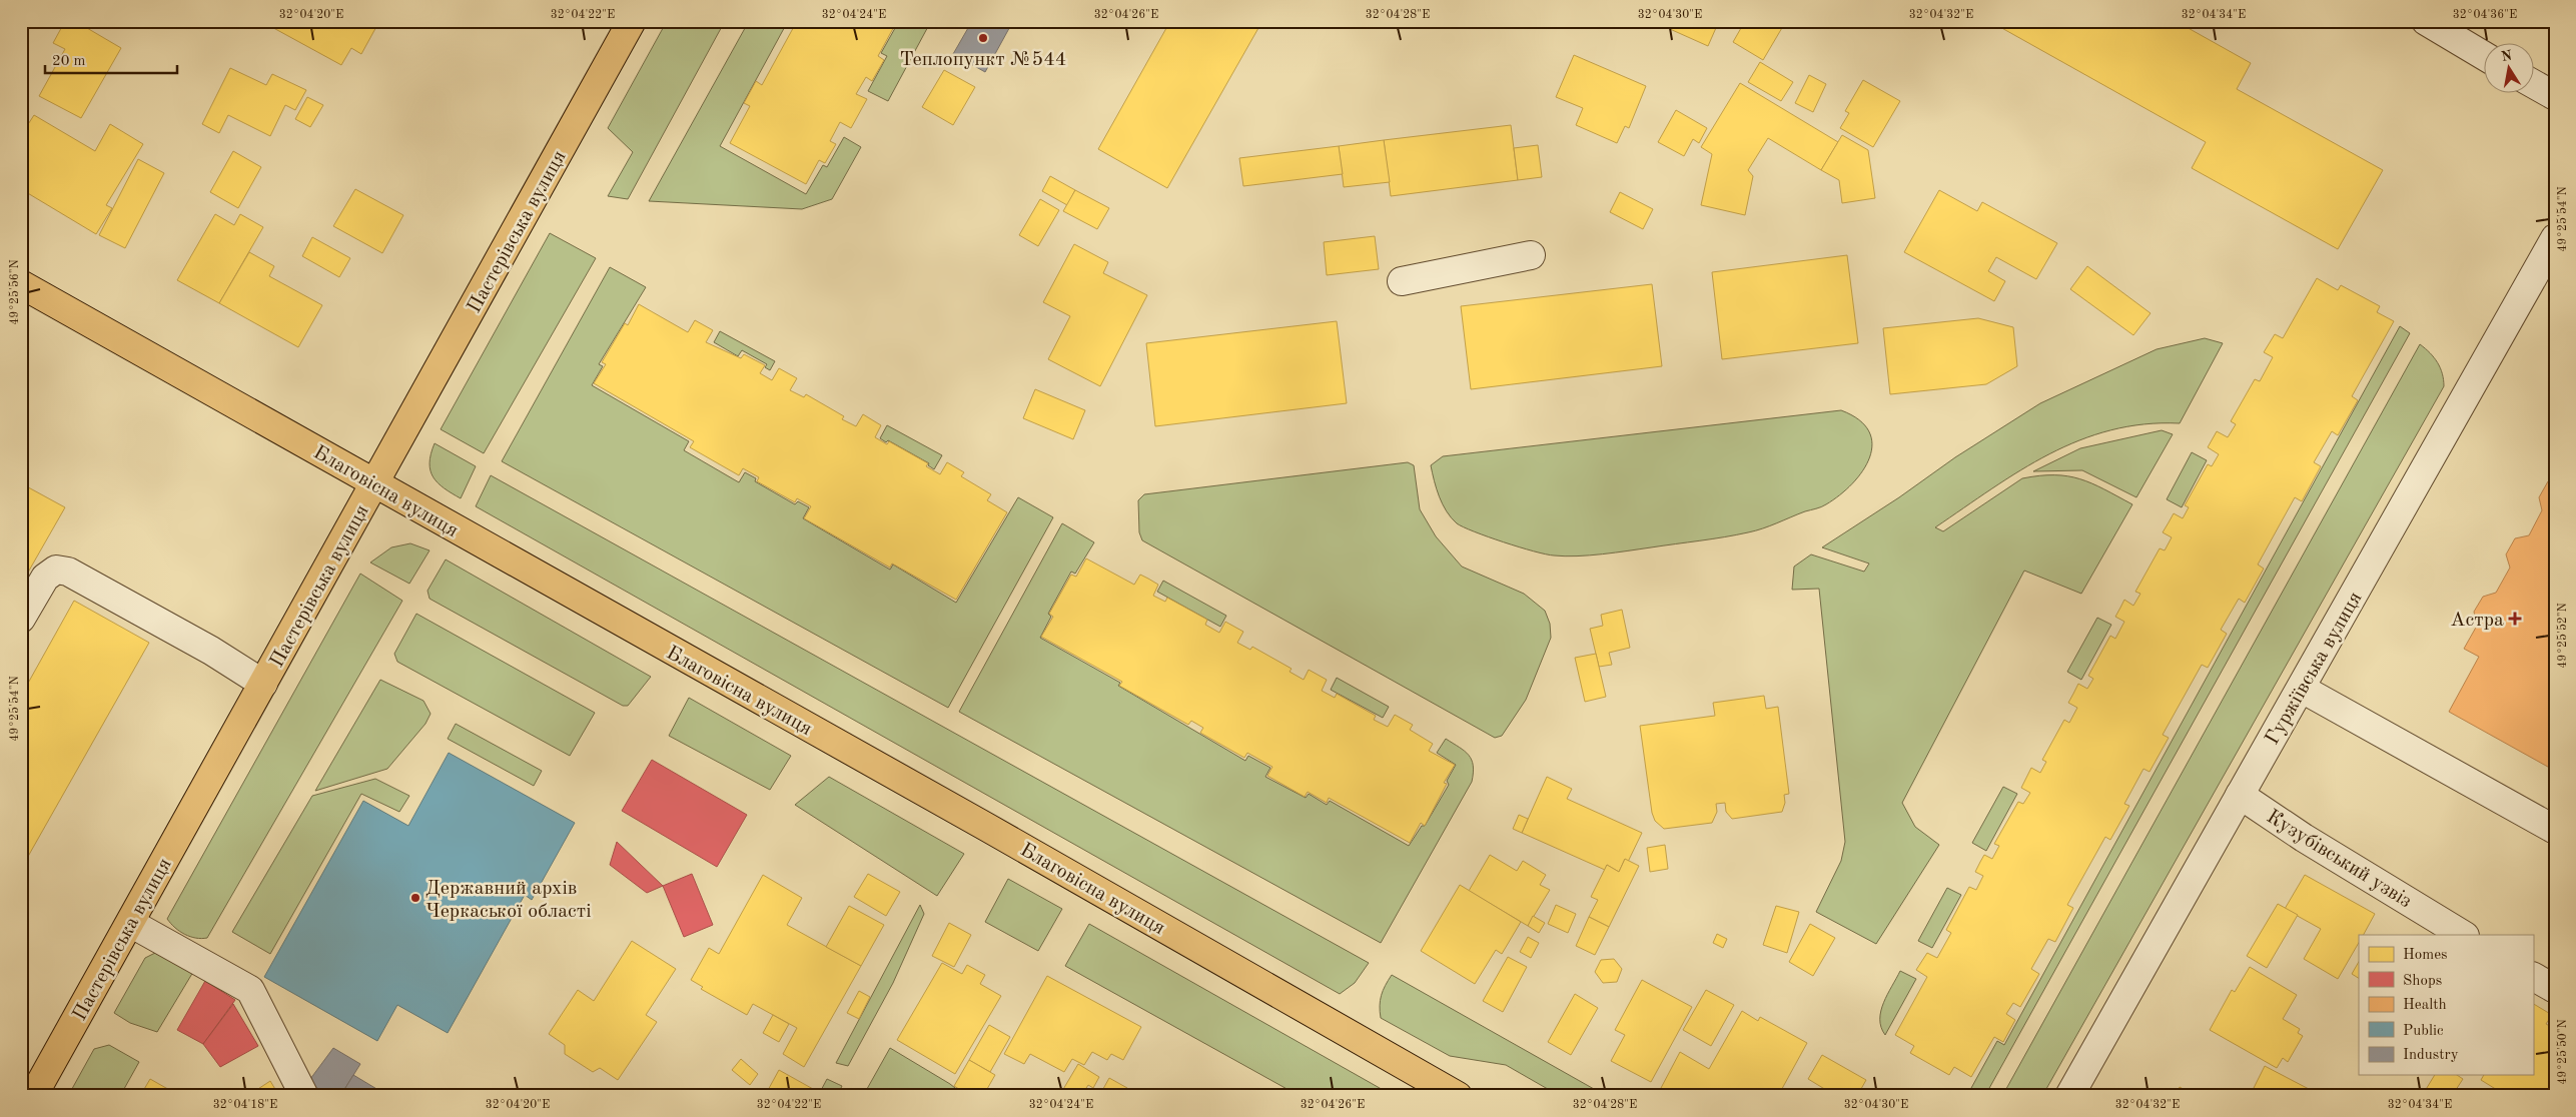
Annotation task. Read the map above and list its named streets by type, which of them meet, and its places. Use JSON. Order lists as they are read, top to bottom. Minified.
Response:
{"streets":{"main road":["Пастерівська вулиця","Благовісна вулиця"],"street":["Гуржіївська вулиця","Кузубівський узвіз"]},"crossings":[["Пастерівська вулиця","Благовісна вулиця"],["Гуржіївська вулиця","Кузубівський узвіз"]],"places":{"other":["Теплопункт №544","Державний архів Черкаської області"],"health":["Астра"]},"legend":["Homes","Shops","Health","Public","Industry"],"scale_bar":"20 m","north":"top","coordinates":["32°04'20\"E","32°04'22\"E","32°04'24\"E","32°04'26\"E","32°04'28\"E","32°04'30\"E","32°04'32\"E","32°04'34\"E","32°04'36\"E","49°25'54\"N","49°25'56\"N","49°25'52\"N","49°25'50\"N","32°04'18\"E"]}
